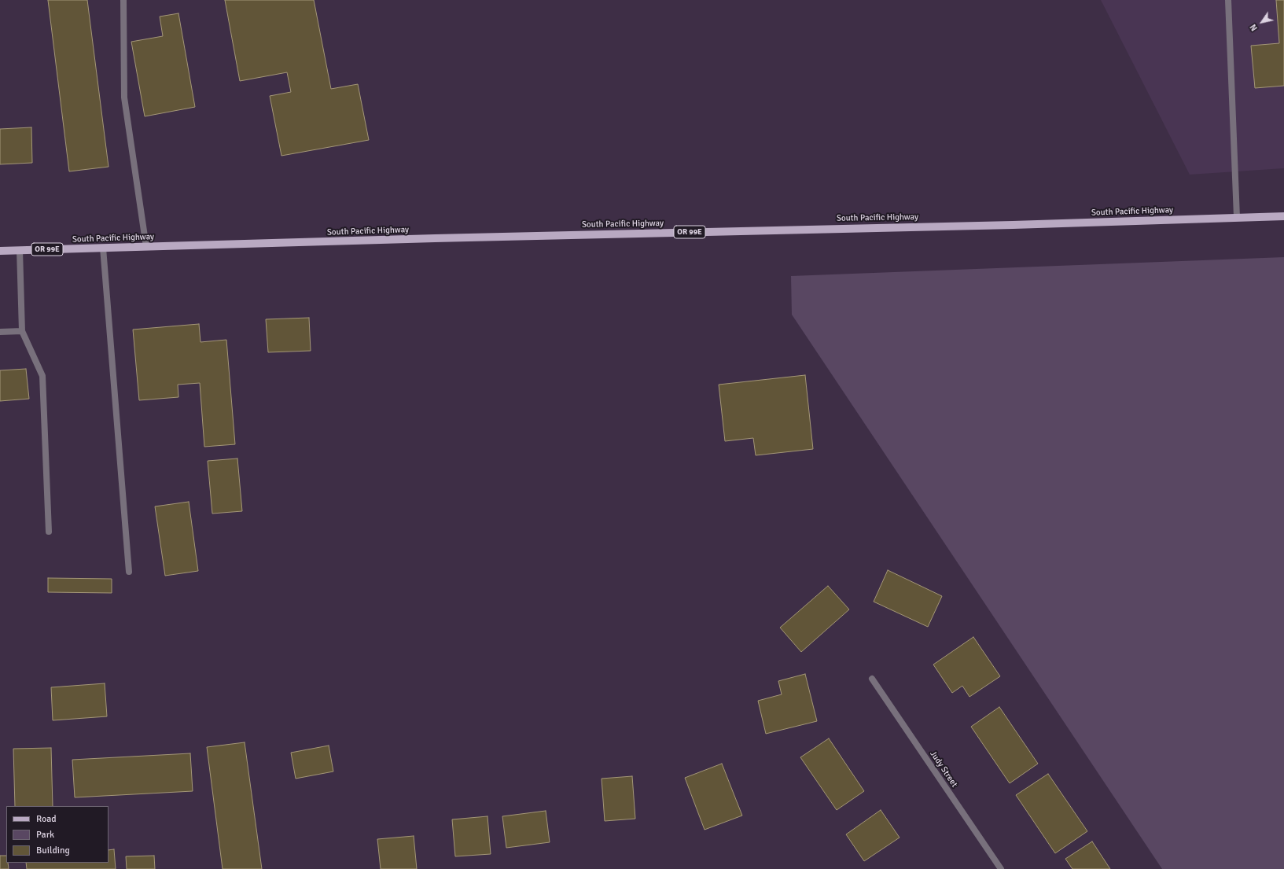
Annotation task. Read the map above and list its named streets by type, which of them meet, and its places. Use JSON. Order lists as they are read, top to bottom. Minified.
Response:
{"streets":{"main road":["South Pacific Highway","OR 99E"],"street":["Judy Street"]},"legend":["Road","Park","Building"],"north":"bottom left"}
